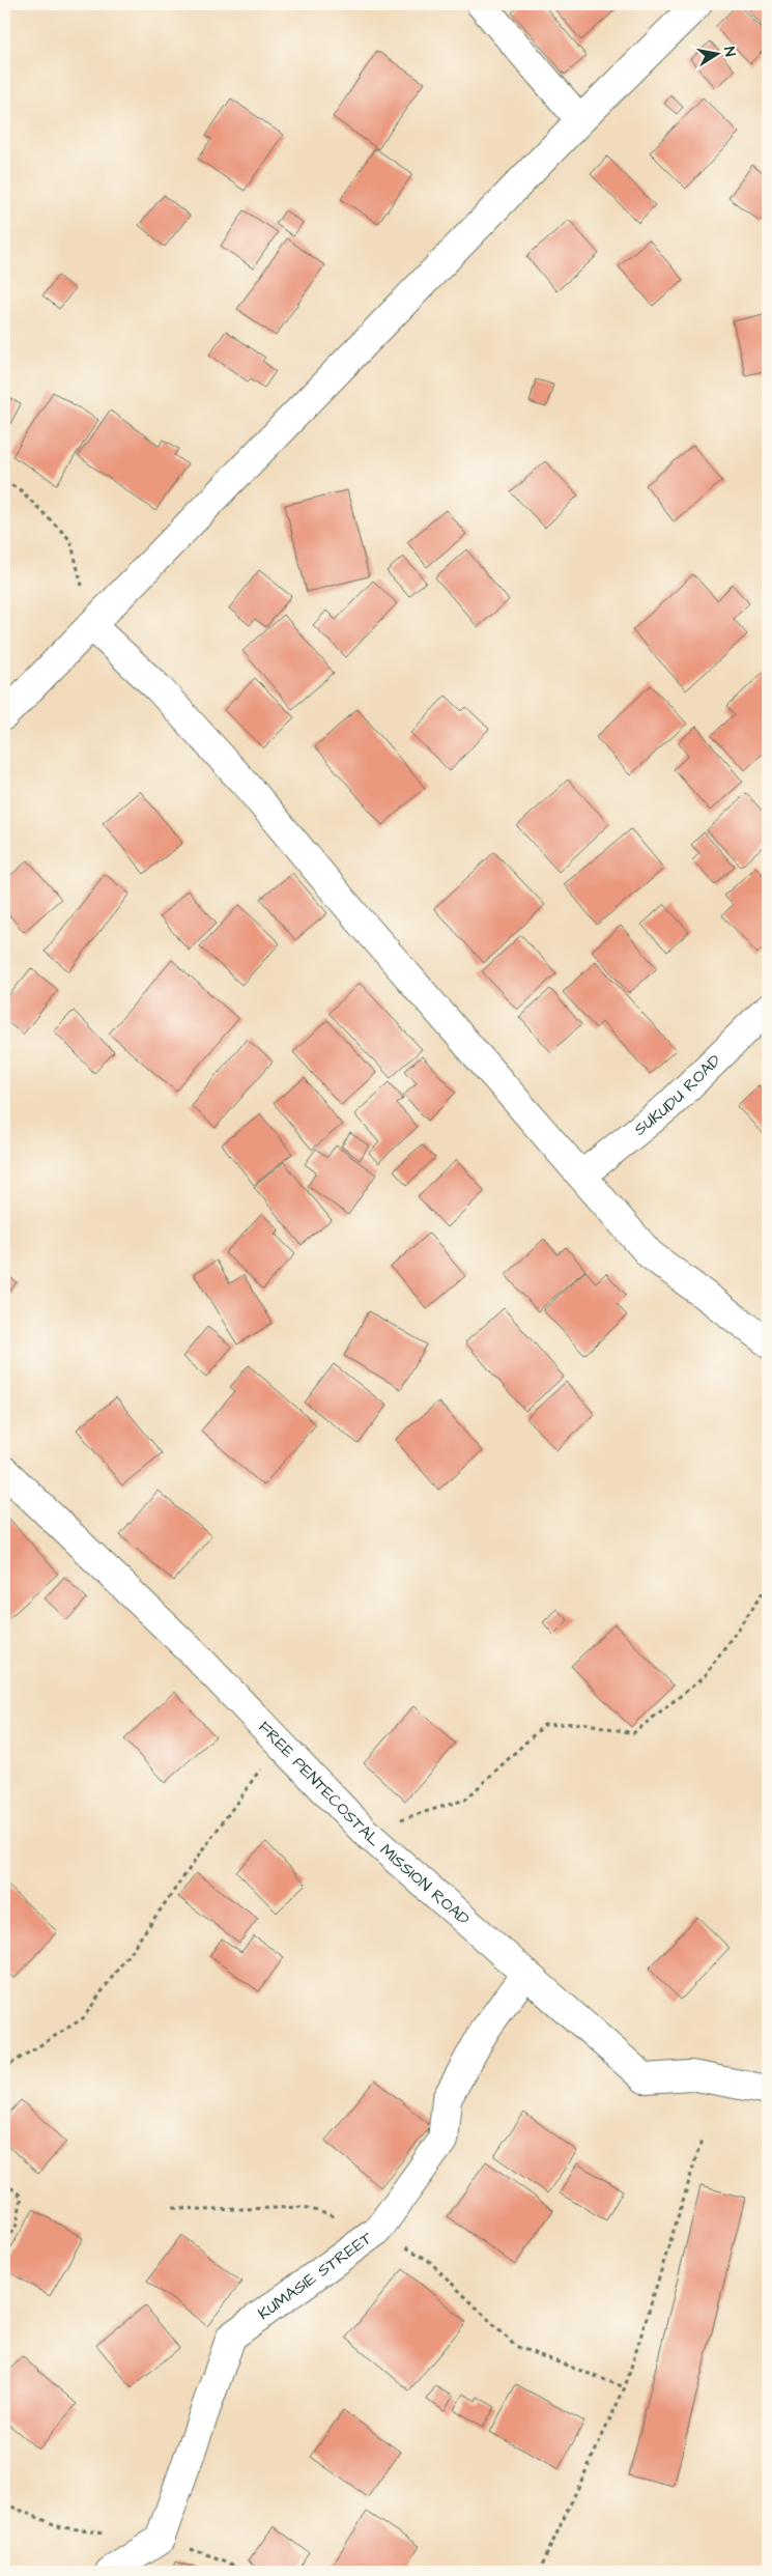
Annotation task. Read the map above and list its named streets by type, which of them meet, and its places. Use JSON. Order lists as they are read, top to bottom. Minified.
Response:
{"streets":{"street":["SUKUDU ROAD","FREE PENTECOSTAL MISSION ROAD","KUMASIE STREET"]},"crossings":[["FREE PENTECOSTAL MISSION ROAD","KUMASIE STREET"]],"north":"right"}
